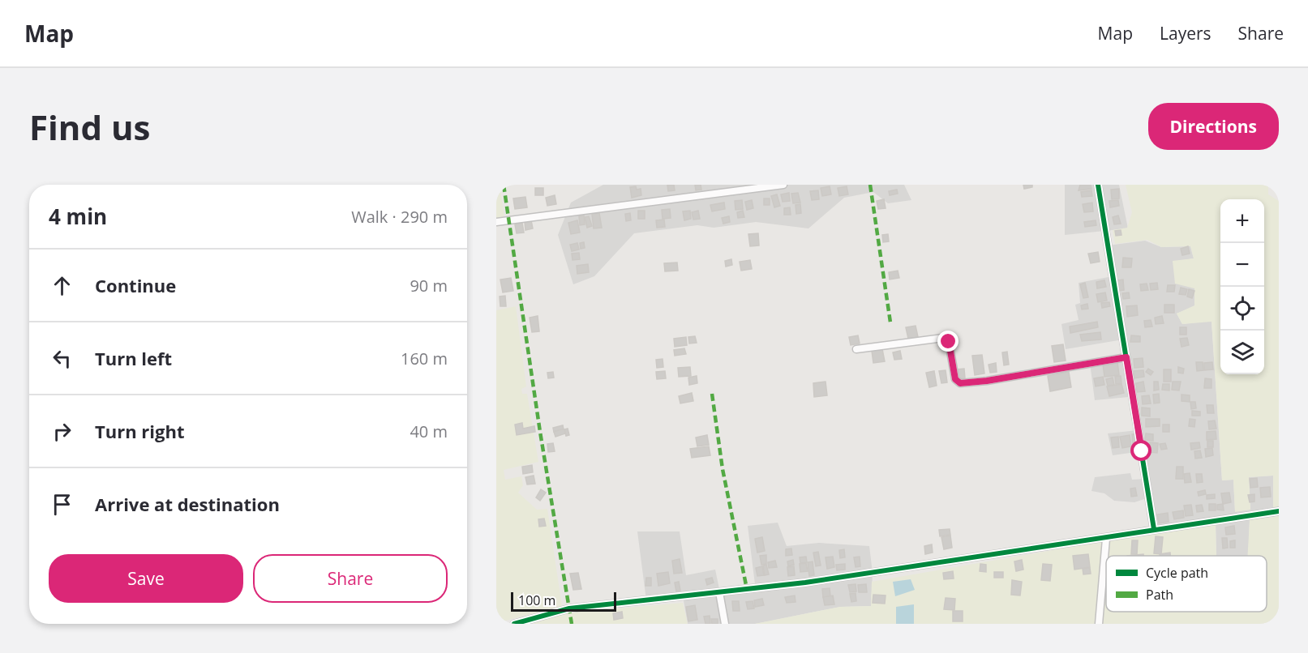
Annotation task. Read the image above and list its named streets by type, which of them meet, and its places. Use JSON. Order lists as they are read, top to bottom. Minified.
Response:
{"legend":["Cycle path","Path"],"scale_bar":"100 m","page":{"header":"Map","nav":["Map","Layers","Share"],"buttons":["Directions",["Save","Share"]],"title":"Find us","heading":["4 min","Walk · 290 m"],"map_buttons":["+","−"],"list":[["Continue","90 m"],["Turn left","160 m"],["Turn right","40 m"],"Arrive at destination"],"scale":"100 m"}}
